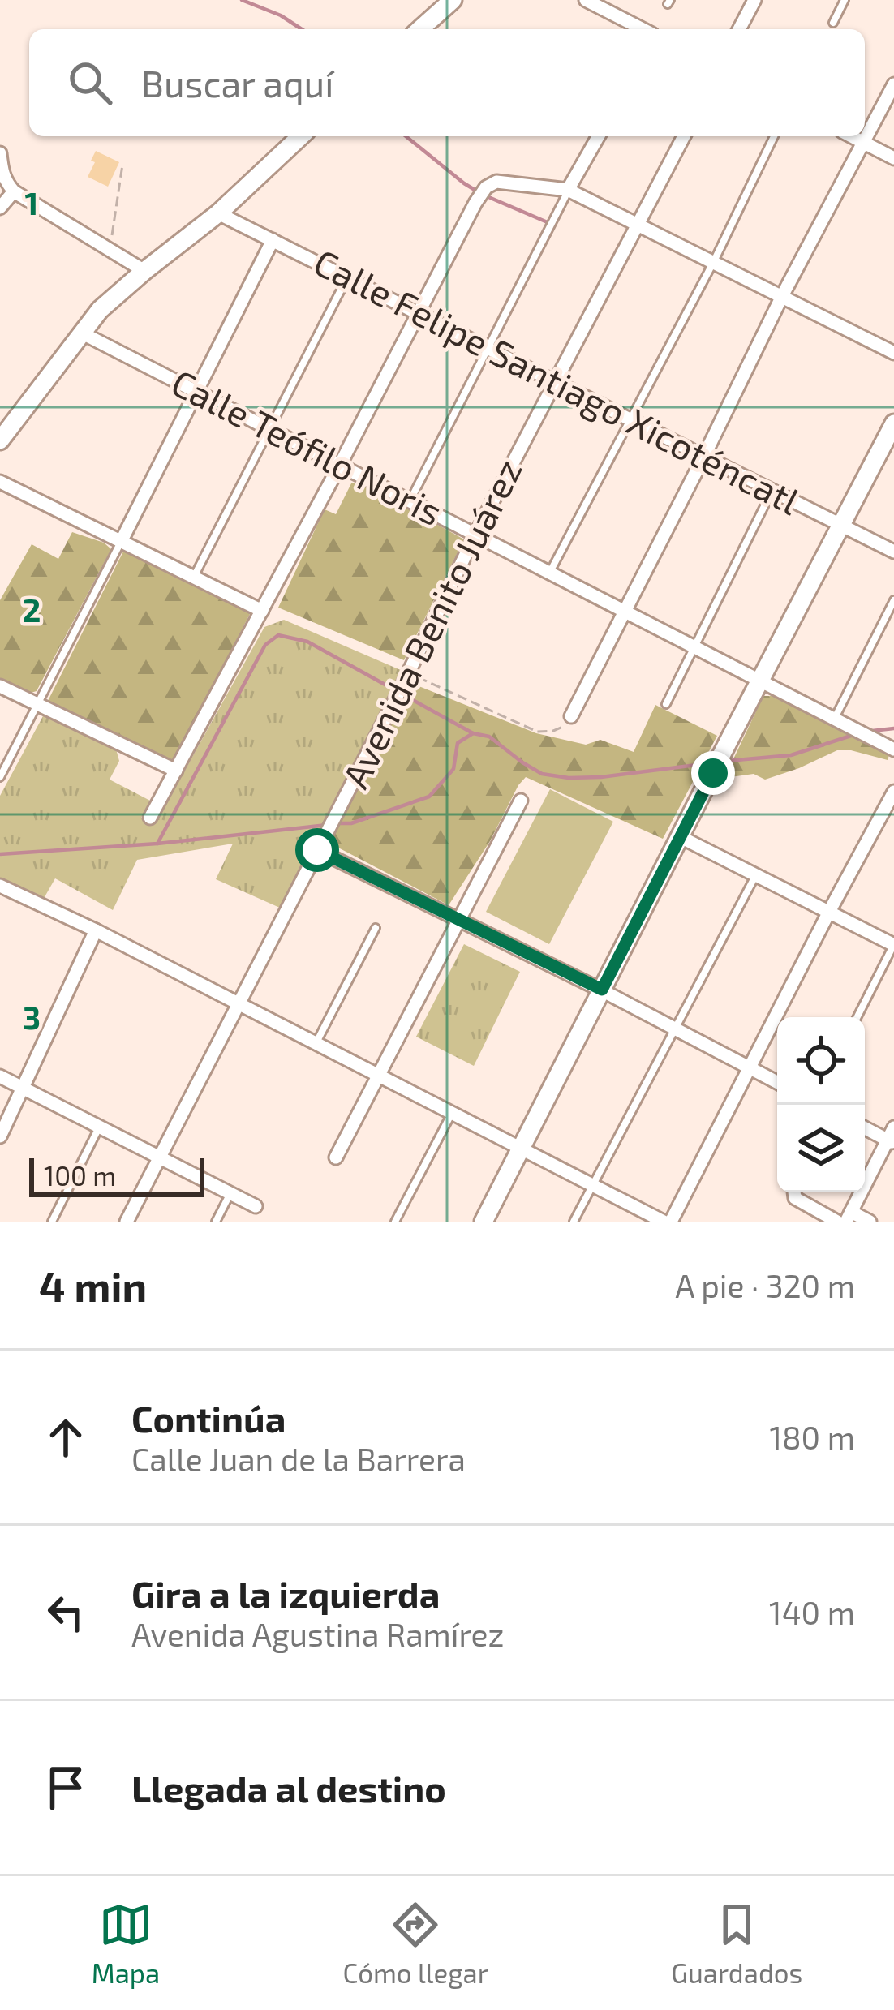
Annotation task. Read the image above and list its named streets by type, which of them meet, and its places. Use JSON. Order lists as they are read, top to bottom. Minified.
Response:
{"streets":{"street":["Calle Felipe Santiago Xicoténcatl","Calle Teófilo Noris","Avenida Benito Juárez"]},"crossings":[["Calle Felipe Santiago Xicoténcatl","Avenida Benito Juárez"],["Calle Teófilo Noris","Avenida Benito Juárez"]],"scale_bar":"100 m","page":{"search":"Buscar aquí","scale":"100 m","heading":["4 min","A pie · 320 m"],"list":[["Continúa","Calle Juan de la Barrera","180 m"],["Gira a la izquierda","Avenida Agustina Ramírez","140 m"],"Llegada al destino"],"nav":["Mapa","Cómo llegar","Guardados"]},"grid":{"rows":["1","2","3"]}}
